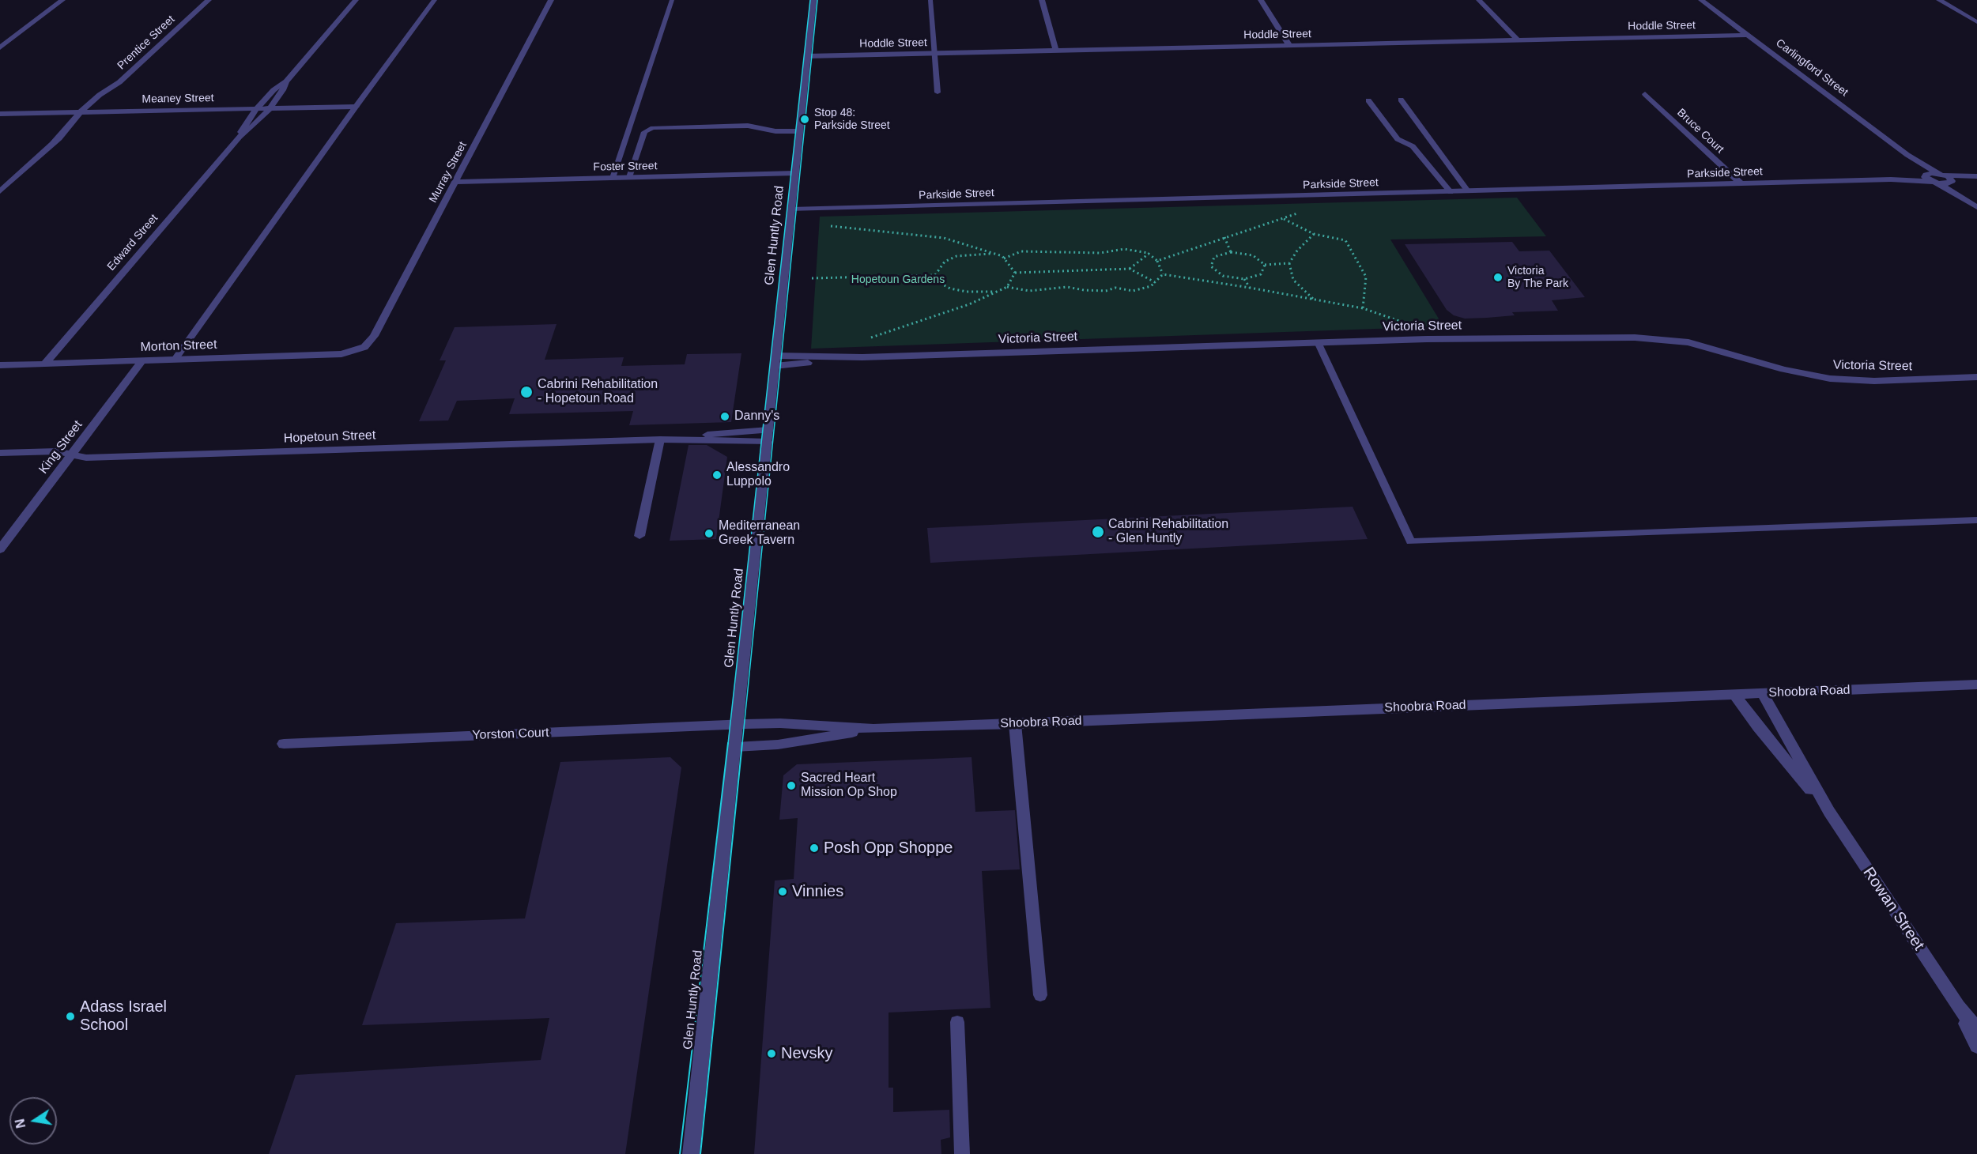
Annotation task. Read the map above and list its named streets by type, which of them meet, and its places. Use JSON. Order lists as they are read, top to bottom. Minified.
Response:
{"streets":{"street":["Hoddle Street","Prentice Street","Carlingford Street","Meaney Street","Bruce Court","Foster Street","Murray Street","Parkside Street","Glen Huntly Road","Edward Street","Victoria Street","Morton Street","Hopetoun Street","King Street","Shoobra Road","Yorston Court","Rowan Street"]},"crossings":[["Hoddle Street","Carlingford Street"],["Hoddle Street","Glen Huntly Road"],["Prentice Street","Meaney Street"],["Carlingford Street","Parkside Street"],["Meaney Street","Edward Street"],["Bruce Court","Parkside Street"],["Foster Street","Murray Street"],["Foster Street","Glen Huntly Road"],["Murray Street","Morton Street"],["Parkside Street","Glen Huntly Road"],["Glen Huntly Road","Victoria Street"],["Glen Huntly Road","Hopetoun Street"],["Glen Huntly Road","Shoobra Road"],["Glen Huntly Road","Yorston Court"],["Edward Street","Morton Street"],["Morton Street","King Street"],["Hopetoun Street","King Street"],["Shoobra Road","Yorston Court"],["Shoobra Road","Rowan Street"]],"parks":["Hopetoun Gardens"],"places":["Stop 48: Parkside Street","Victoria By The Park","Cabrini Rehabilitation - Hopetoun Road","Danny's","Alessandro Luppolo","Cabrini Rehabilitation - Glen Huntly","Mediterranean Greek Tavern","Sacred Heart Mission Op Shop","Posh Opp Shoppe","Vinnies","Adass Israel School","Nevsky"],"north":"left"}
